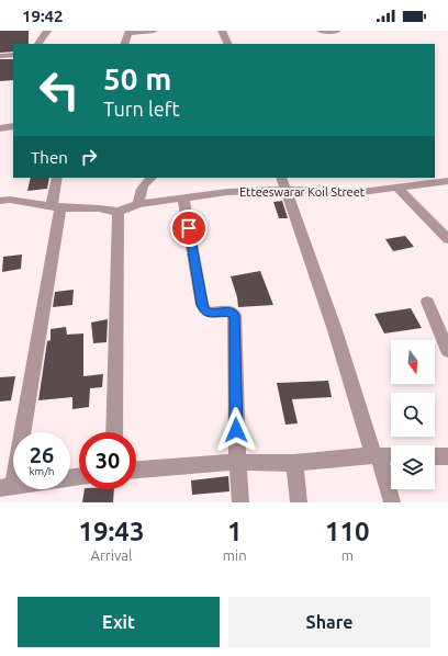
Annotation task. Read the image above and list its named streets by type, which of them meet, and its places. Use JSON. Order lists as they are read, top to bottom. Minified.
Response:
{"streets":{"street":["Etteeswarar Koil Street"]},"north":"bottom","page":{"status":"19:42","turn":["50 m","Turn left"],"then":"Then","speed":"26 km/h","limit":"30","eta":["19:43","Arrival","1","min","110","m"],"buttons":["Exit","Share"]}}
